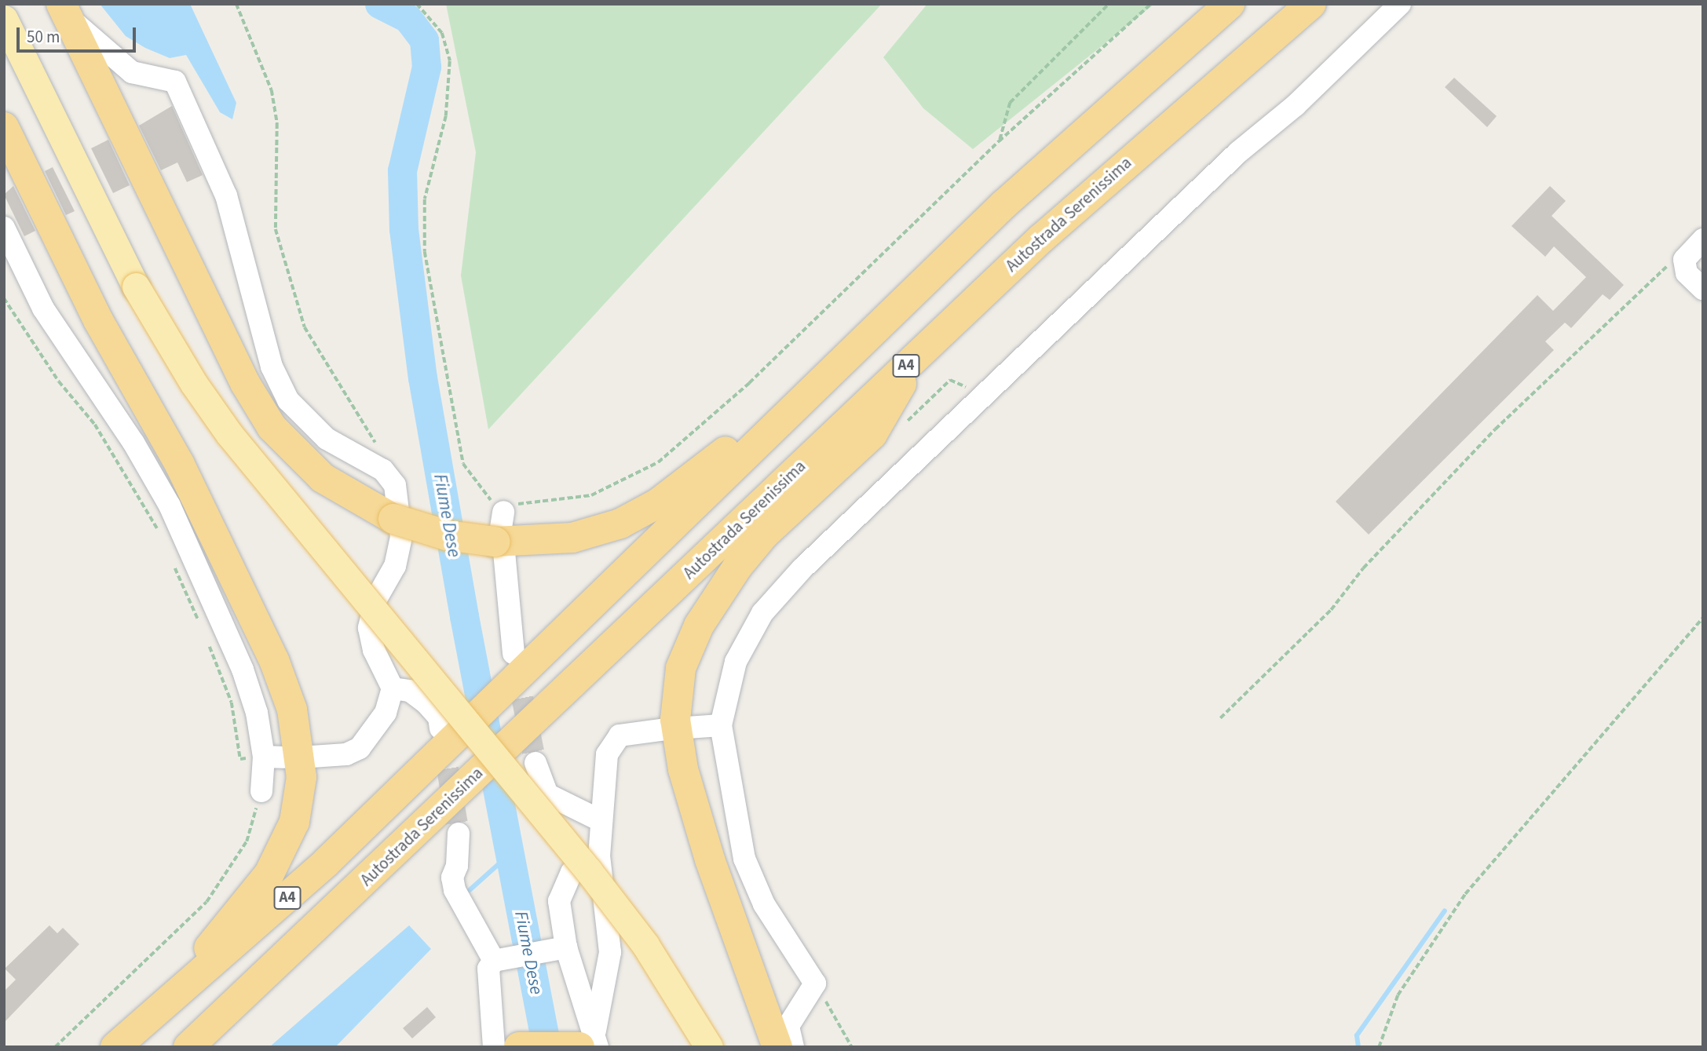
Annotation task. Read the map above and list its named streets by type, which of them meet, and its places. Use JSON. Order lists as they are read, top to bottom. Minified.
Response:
{"streets":{"highway":["Autostrada Serenissima","A4"]},"water":["Fiume Dese"],"scale_bar":"50 m"}
